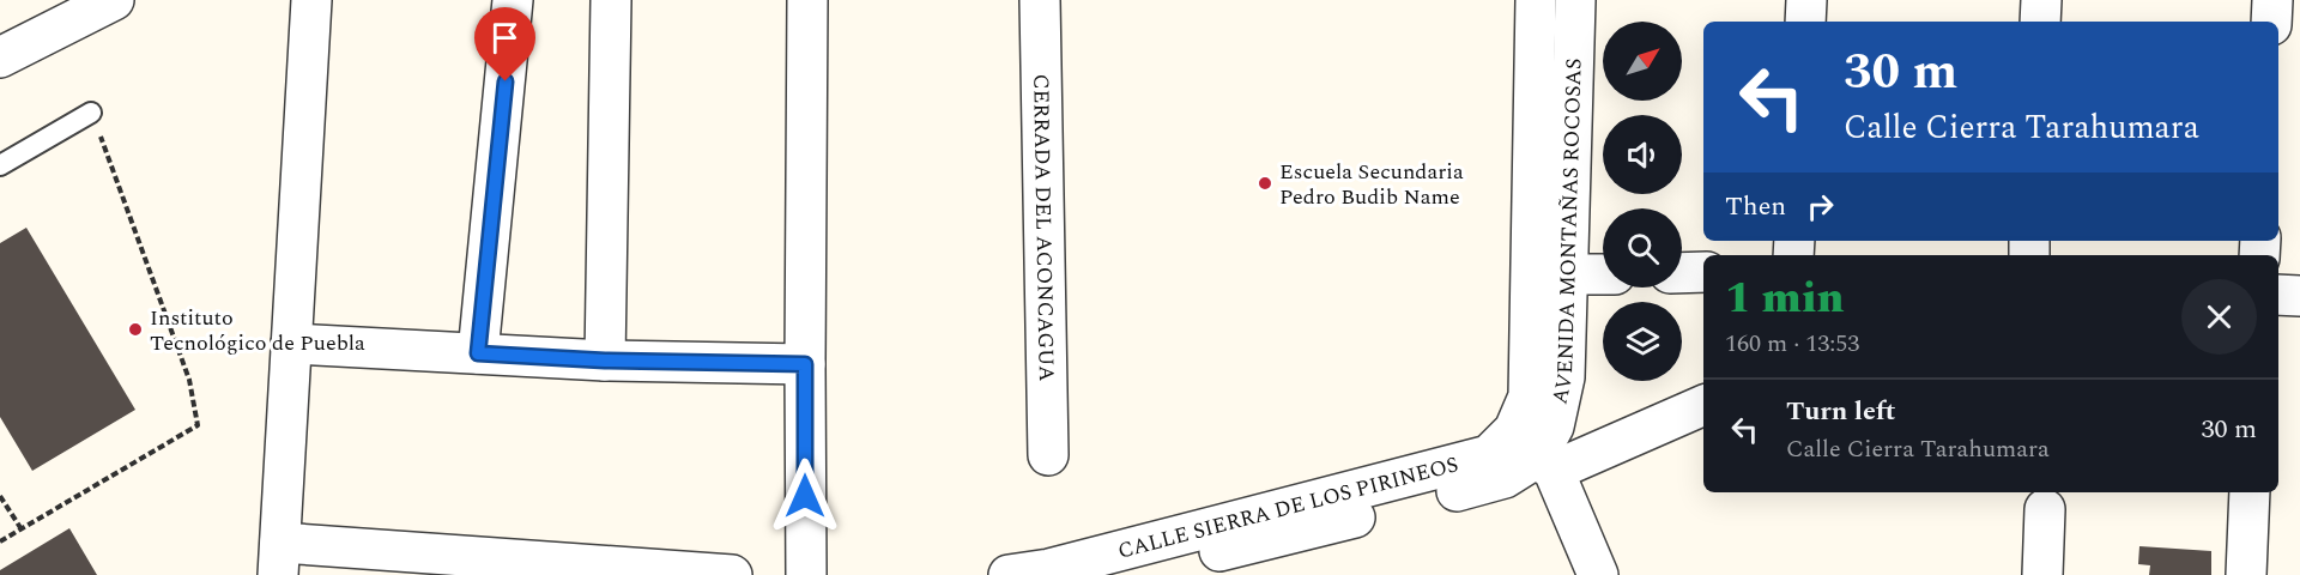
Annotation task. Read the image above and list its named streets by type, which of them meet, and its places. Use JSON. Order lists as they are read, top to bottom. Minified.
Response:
{"streets":{"street":["CERRADA DEL ACONCAGUA","AVENIDA MONTAÑAS ROCOSAS","CALLE SIERRA DE LOS PIRINEOS"]},"crossings":[["AVENIDA MONTAÑAS ROCOSAS","CALLE SIERRA DE LOS PIRINEOS"]],"places":["Escuela Secundaria Pedro Budib Name","Instituto Tecnológico de Puebla"],"north":"top right","page":{"turn":["30 m","Calle Cierra Tarahumara"],"then":"Then","heading":["1 min","160 m · 13:53"],"list":[{"name":"Turn left","note":"Calle Cierra Tarahumara","value":"30 m"}]}}
